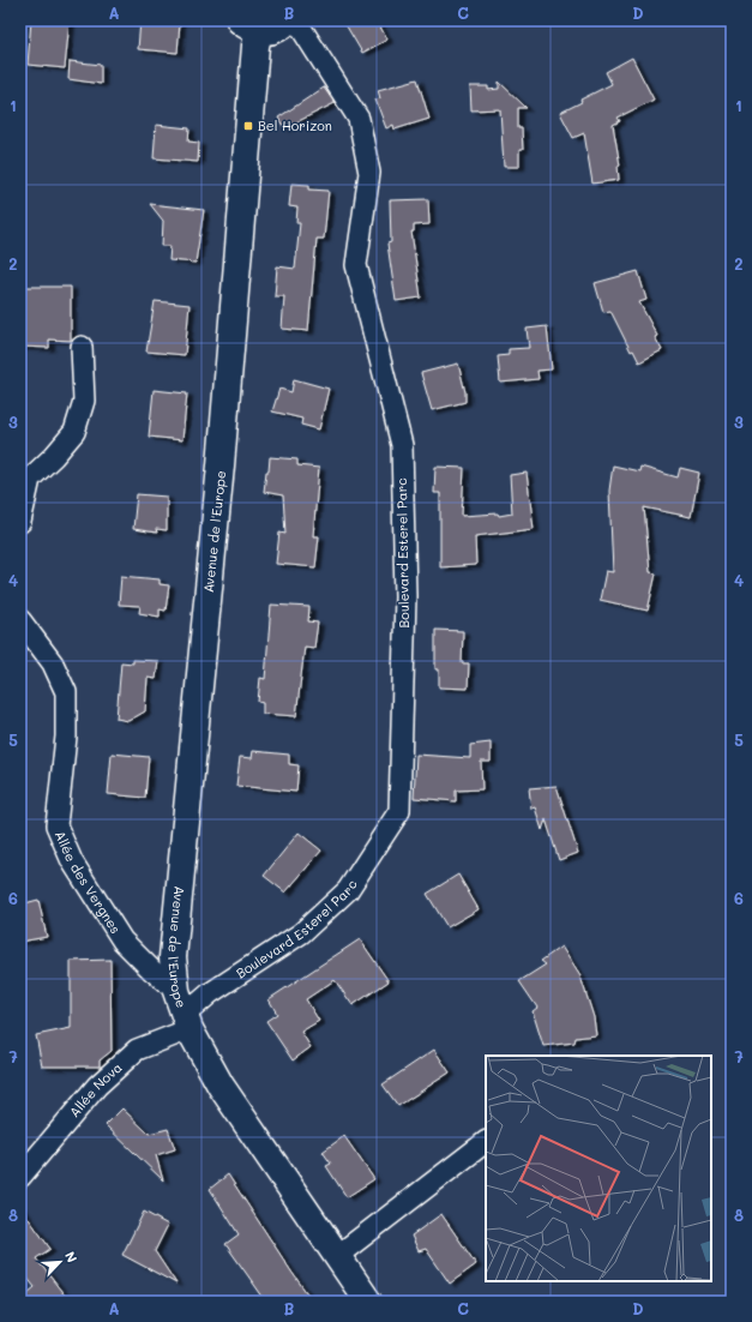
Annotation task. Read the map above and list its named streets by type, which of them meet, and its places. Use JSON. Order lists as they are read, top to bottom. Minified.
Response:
{"streets":{"street":["Avenue de l'Europe","Boulevard Esterel Parc","Allée des Vergnes","Allée Nova"]},"crossings":[["Avenue de l'Europe","Boulevard Esterel Parc"],["Avenue de l'Europe","Allée des Vergnes"],["Avenue de l'Europe","Allée Nova"],["Boulevard Esterel Parc","Allée Nova"]],"places":{"transit":["Bel Horizon"]},"north":"top right","grid":{"columns":["A","B","C","D"],"rows":["1","2","3","4","5","6","7","8"]}}
